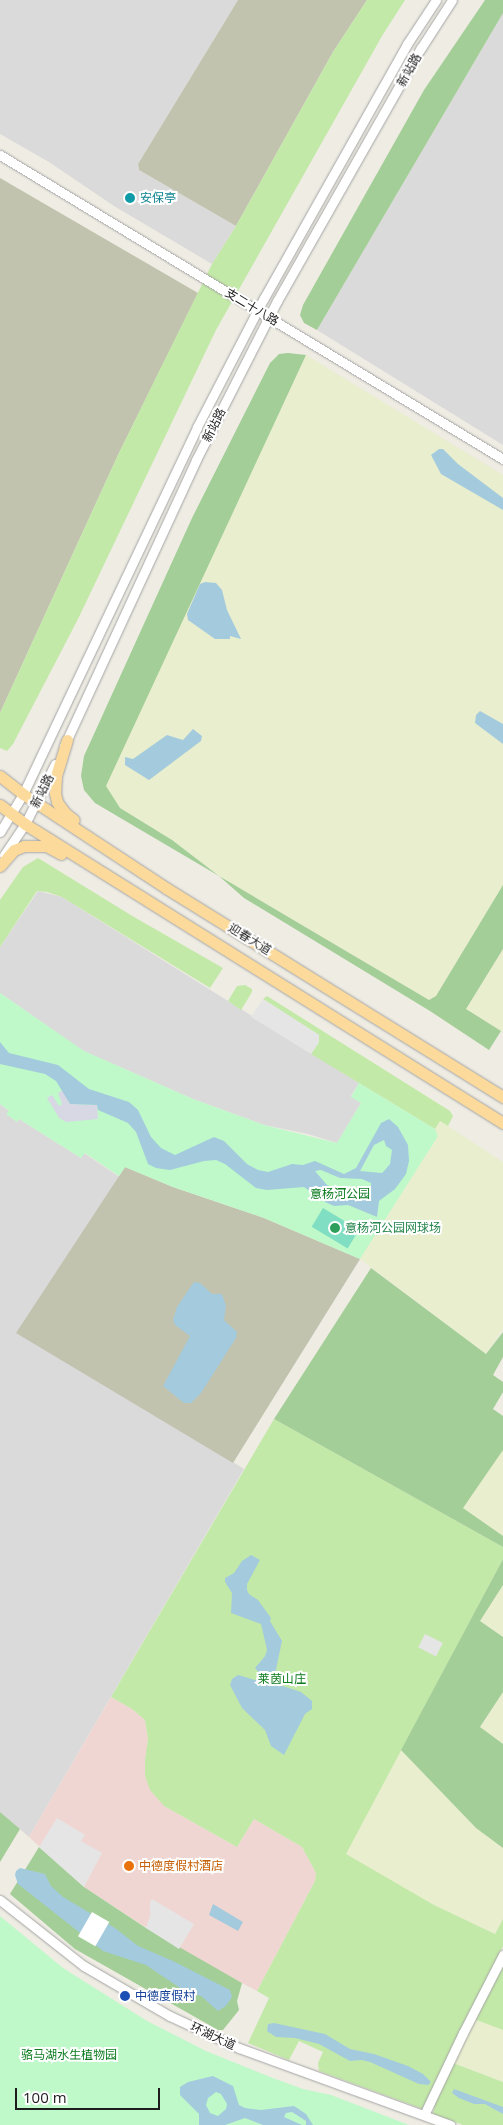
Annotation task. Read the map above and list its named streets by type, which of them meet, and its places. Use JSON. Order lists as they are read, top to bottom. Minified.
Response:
{"streets":{"main road":["迎春大道"],"street":["新站路","支二十八路","环湖大道"]},"crossings":[["新站路","支二十八路"],["新站路","迎春大道"]],"parks":["意杨河公园","莱茵山庄","骆马湖水生植物园"],"places":["安保亭","意杨河公园网球场","中德度假村酒店","中德度假村"],"scale_bar":"100 m"}
